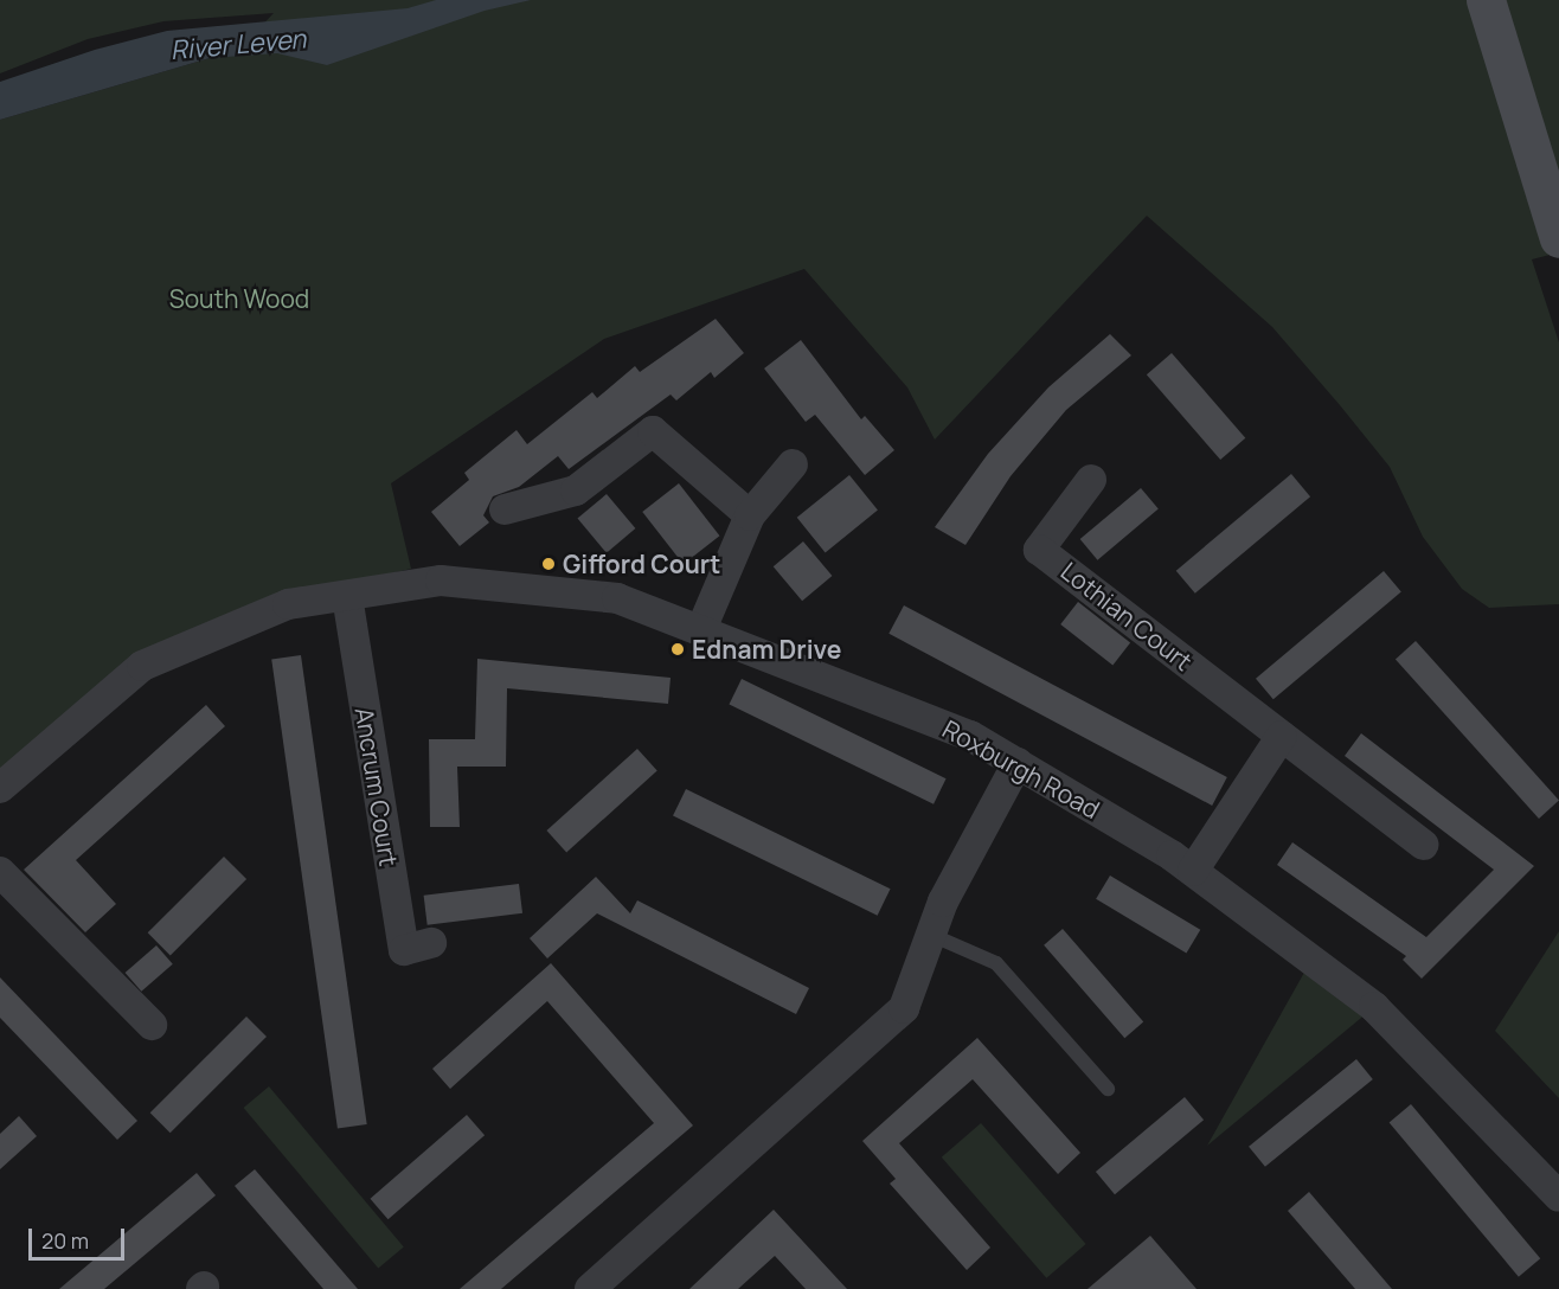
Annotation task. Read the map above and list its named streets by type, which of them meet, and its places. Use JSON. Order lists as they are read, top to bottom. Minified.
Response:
{"streets":{"street":["Lothian Court","Roxburgh Road","Ancrum Court"]},"crossings":[["Roxburgh Road","Ancrum Court"]],"water":["River Leven"],"parks":["South Wood"],"places":["Gifford Court","Ednam Drive"],"scale_bar":"20 m"}
